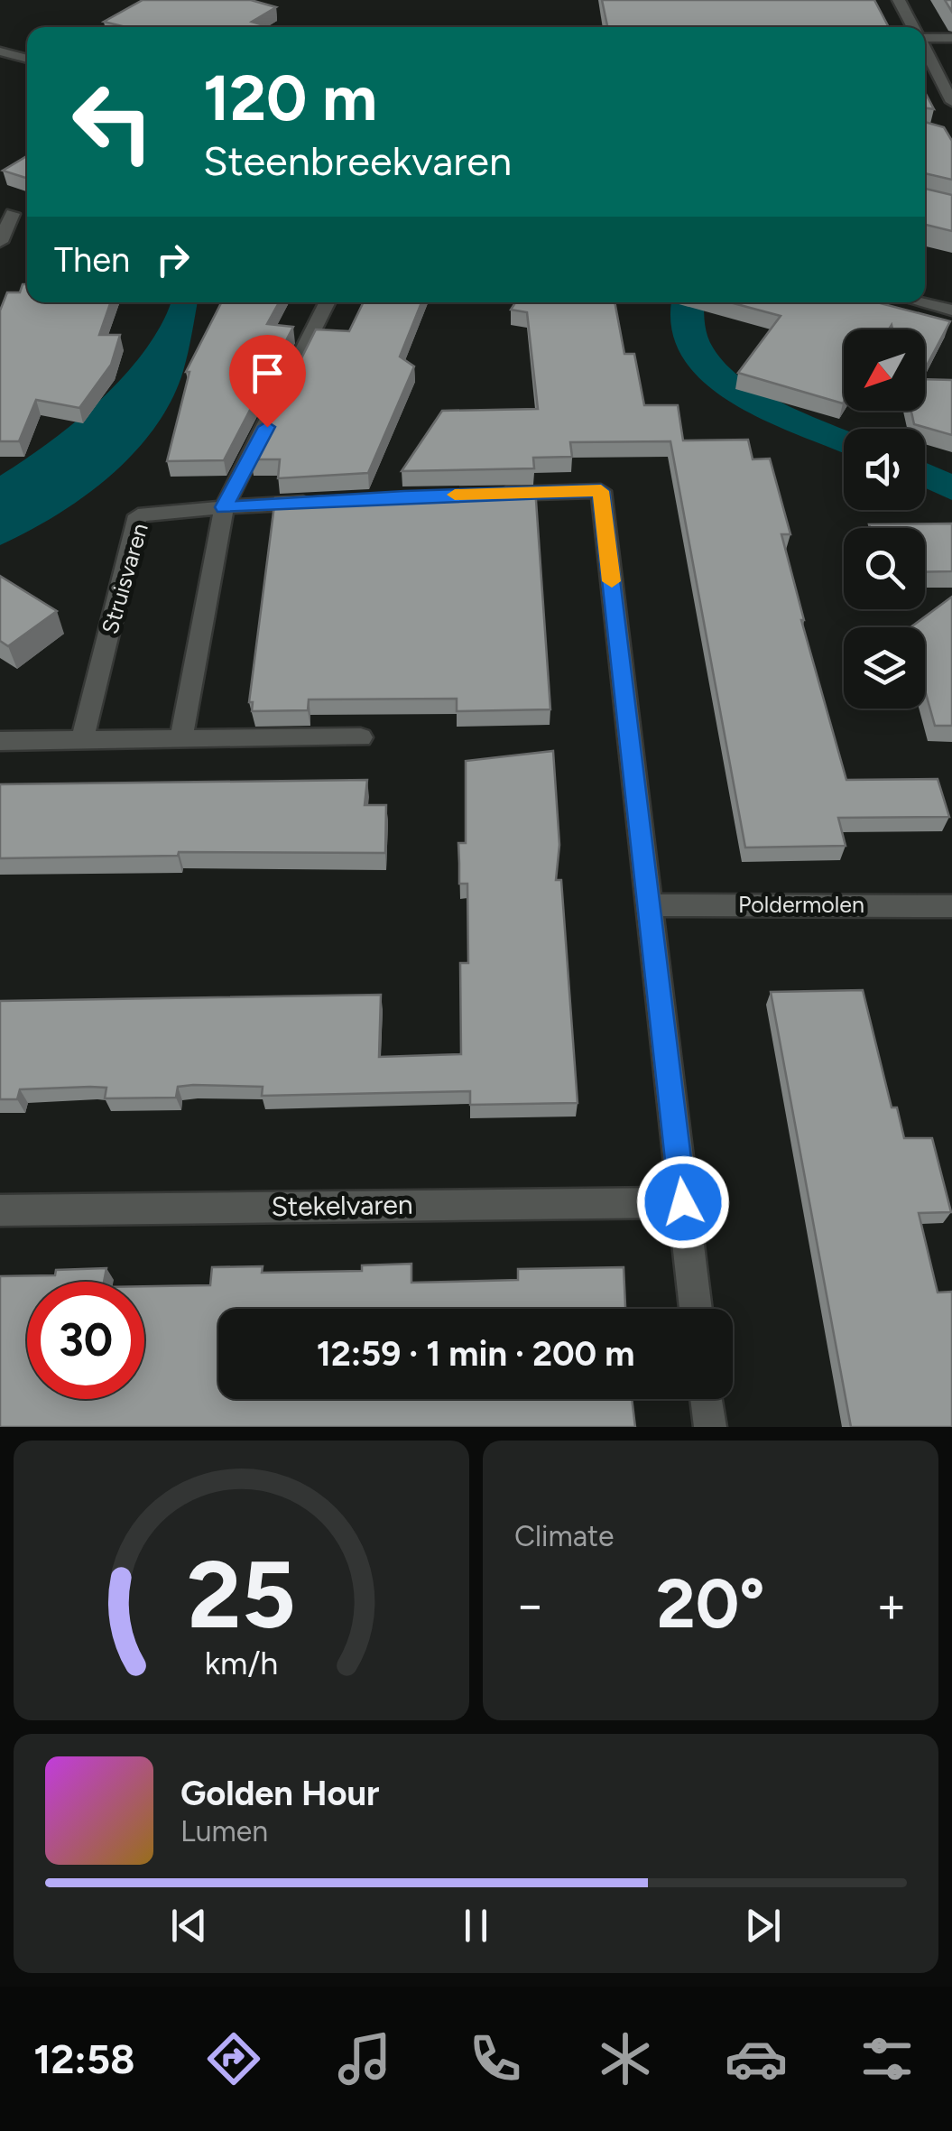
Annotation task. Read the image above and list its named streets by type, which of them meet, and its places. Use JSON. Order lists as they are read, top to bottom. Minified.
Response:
{"streets":{"street":["Struisvaren","Poldermolen","Stekelvaren"]},"north":"bottom left","page":{"turn":["120 m","Steenbreekvaren"],"then":"Then","limit":"30","trip":"12:59 · 1 min · 200 m","tile":"Climate","heat":["−","20°","+"],"song":["Golden Hour","Lumen"],"tabs":"12:58","gauge":["25","km/h"]}}
